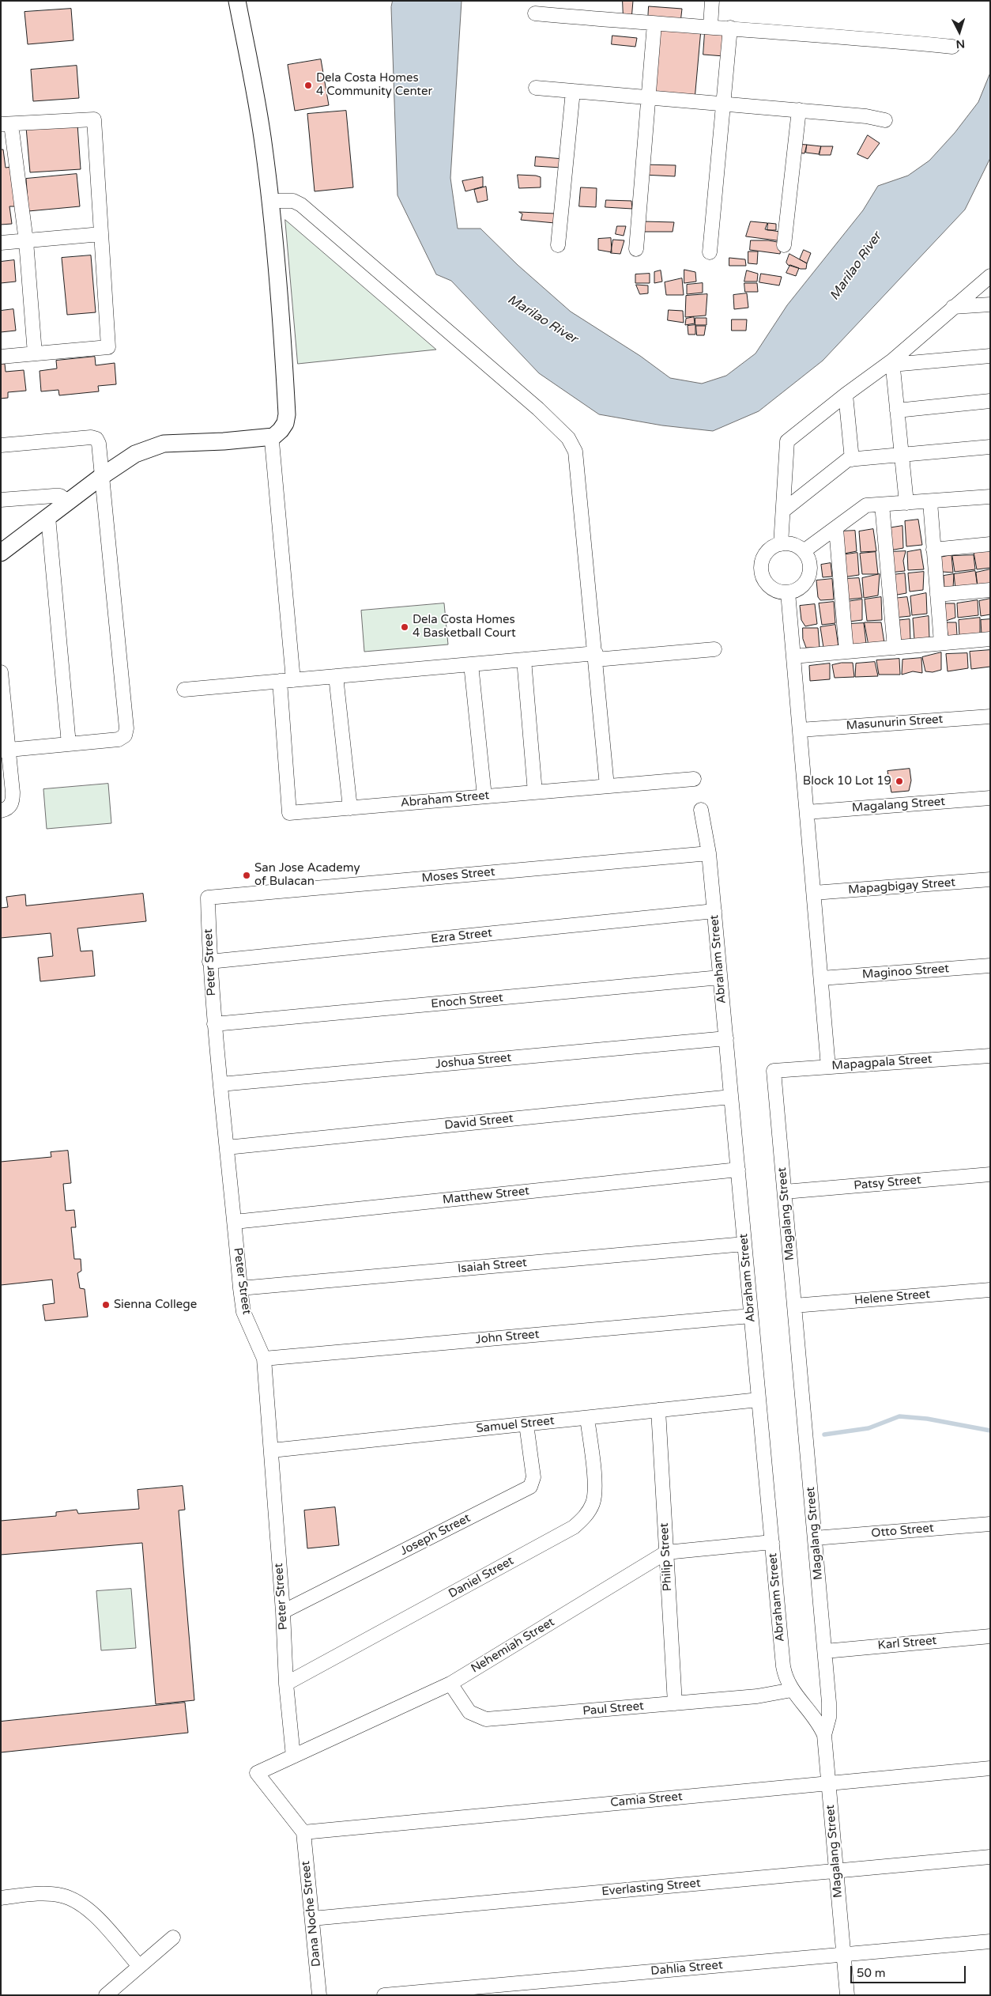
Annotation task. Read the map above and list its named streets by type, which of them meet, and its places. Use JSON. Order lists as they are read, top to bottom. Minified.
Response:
{"streets":{"street":["Masunurin Street","Abraham Street","Magalang Street","Moses Street","Mapagbigay Street","Ezra Street","Peter Street","Maginoo Street","Enoch Street","Joshua Street","Mapagpala Street","David Street","Patsy Street","Matthew Street","Isaiah Street","Helene Street","John Street","Samuel Street","Otto Street","Joseph Street","Philip Street","Daniel Street","Karl Street","Nehemiah Street","Paul Street","Camia Street","Everlasting Street","Dana Noche Street","Dahlia Street"]},"crossings":[["Abraham Street","Magalang Street"],["Abraham Street","Moses Street"],["Abraham Street","Ezra Street"],["Abraham Street","Enoch Street"],["Abraham Street","Joshua Street"],["Abraham Street","David Street"],["Abraham Street","Matthew Street"],["Abraham Street","Isaiah Street"],["Abraham Street","John Street"],["Abraham Street","Samuel Street"],["Abraham Street","Nehemiah Street"],["Abraham Street","Paul Street"],["Magalang Street","Mapagpala Street"],["Magalang Street","Patsy Street"],["Magalang Street","Helene Street"],["Magalang Street","Otto Street"],["Magalang Street","Karl Street"],["Magalang Street","Camia Street"],["Magalang Street","Everlasting Street"],["Magalang Street","Dahlia Street"],["Moses Street","Peter Street"],["Ezra Street","Peter Street"],["Peter Street","Enoch Street"],["Peter Street","Joshua Street"],["Peter Street","David Street"],["Peter Street","Matthew Street"],["Peter Street","Isaiah Street"],["Peter Street","John Street"],["Peter Street","Samuel Street"],["Peter Street","Joseph Street"],["Peter Street","Daniel Street"],["Peter Street","Nehemiah Street"],["Samuel Street","Joseph Street"],["Samuel Street","Philip Street"],["Samuel Street","Daniel Street"],["Philip Street","Nehemiah Street"],["Philip Street","Paul Street"],["Nehemiah Street","Paul Street"],["Nehemiah Street","Camia Street"],["Nehemiah Street","Dana Noche Street"],["Camia Street","Dana Noche Street"],["Everlasting Street","Dana Noche Street"]],"water":["Marilao River"],"places":["Dela Costa Homes 4 Community Center","Dela Costa Homes 4 Basketball Court","Block 10 Lot 19","San Jose Academy of Bulacan","Sienna College"],"scale_bar":"50 m","north":"bottom"}
